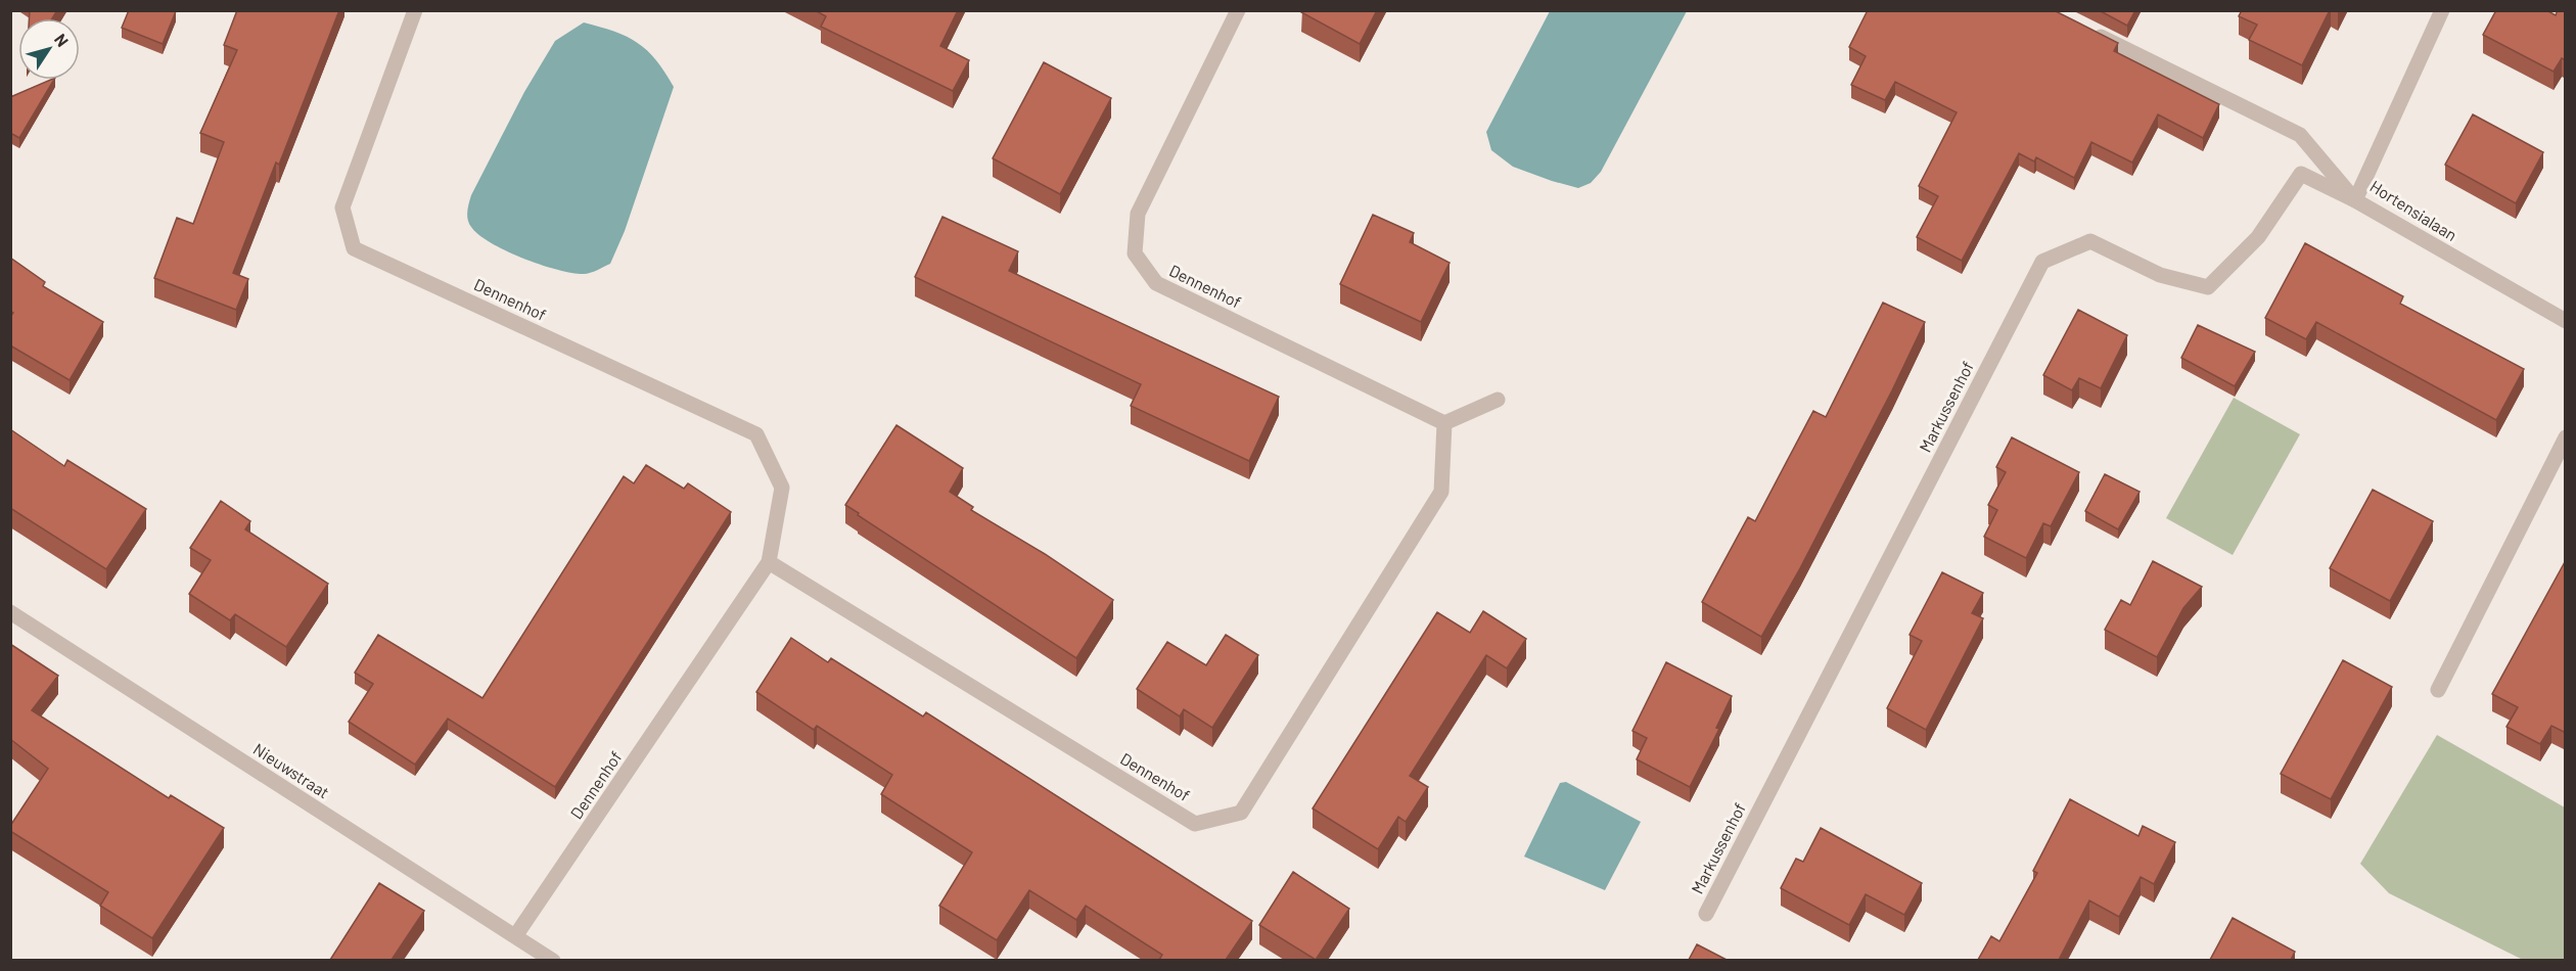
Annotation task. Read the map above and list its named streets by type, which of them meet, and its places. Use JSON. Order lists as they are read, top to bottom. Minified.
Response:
{"streets":{"street":["Hortensialaan","Dennenhof","Markussenhof","Nieuwstraat"]},"crossings":[["Hortensialaan","Markussenhof"],["Dennenhof","Nieuwstraat"]],"north":"top right"}
